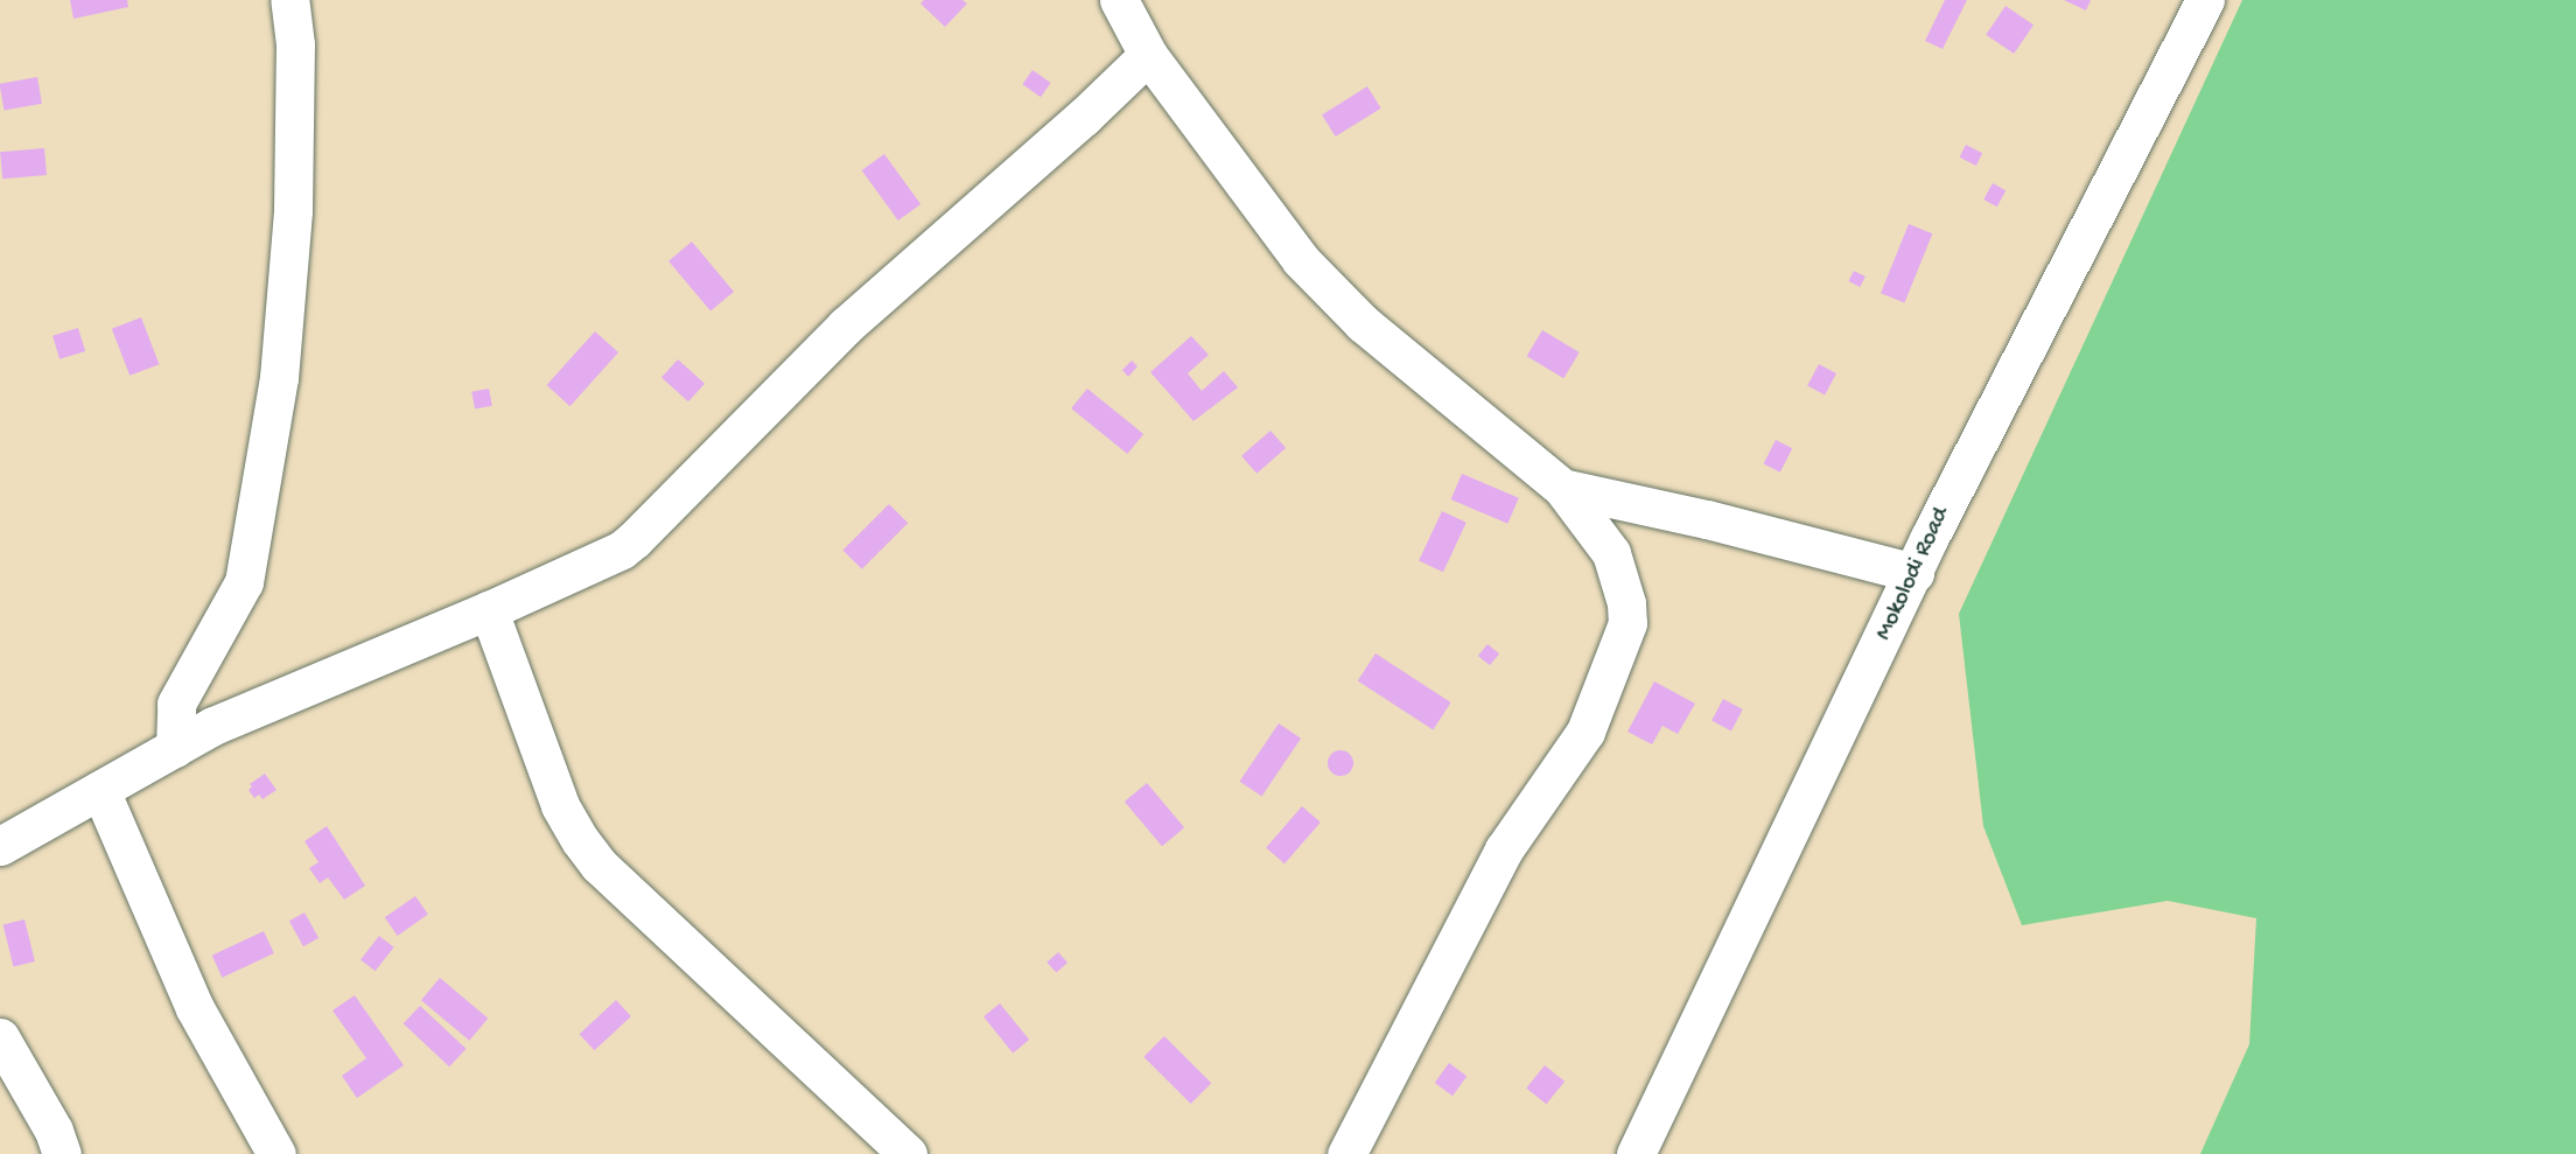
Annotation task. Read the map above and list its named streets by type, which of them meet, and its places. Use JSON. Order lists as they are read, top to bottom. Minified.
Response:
{"streets":{"street":["Mokolodi Road"]}}
